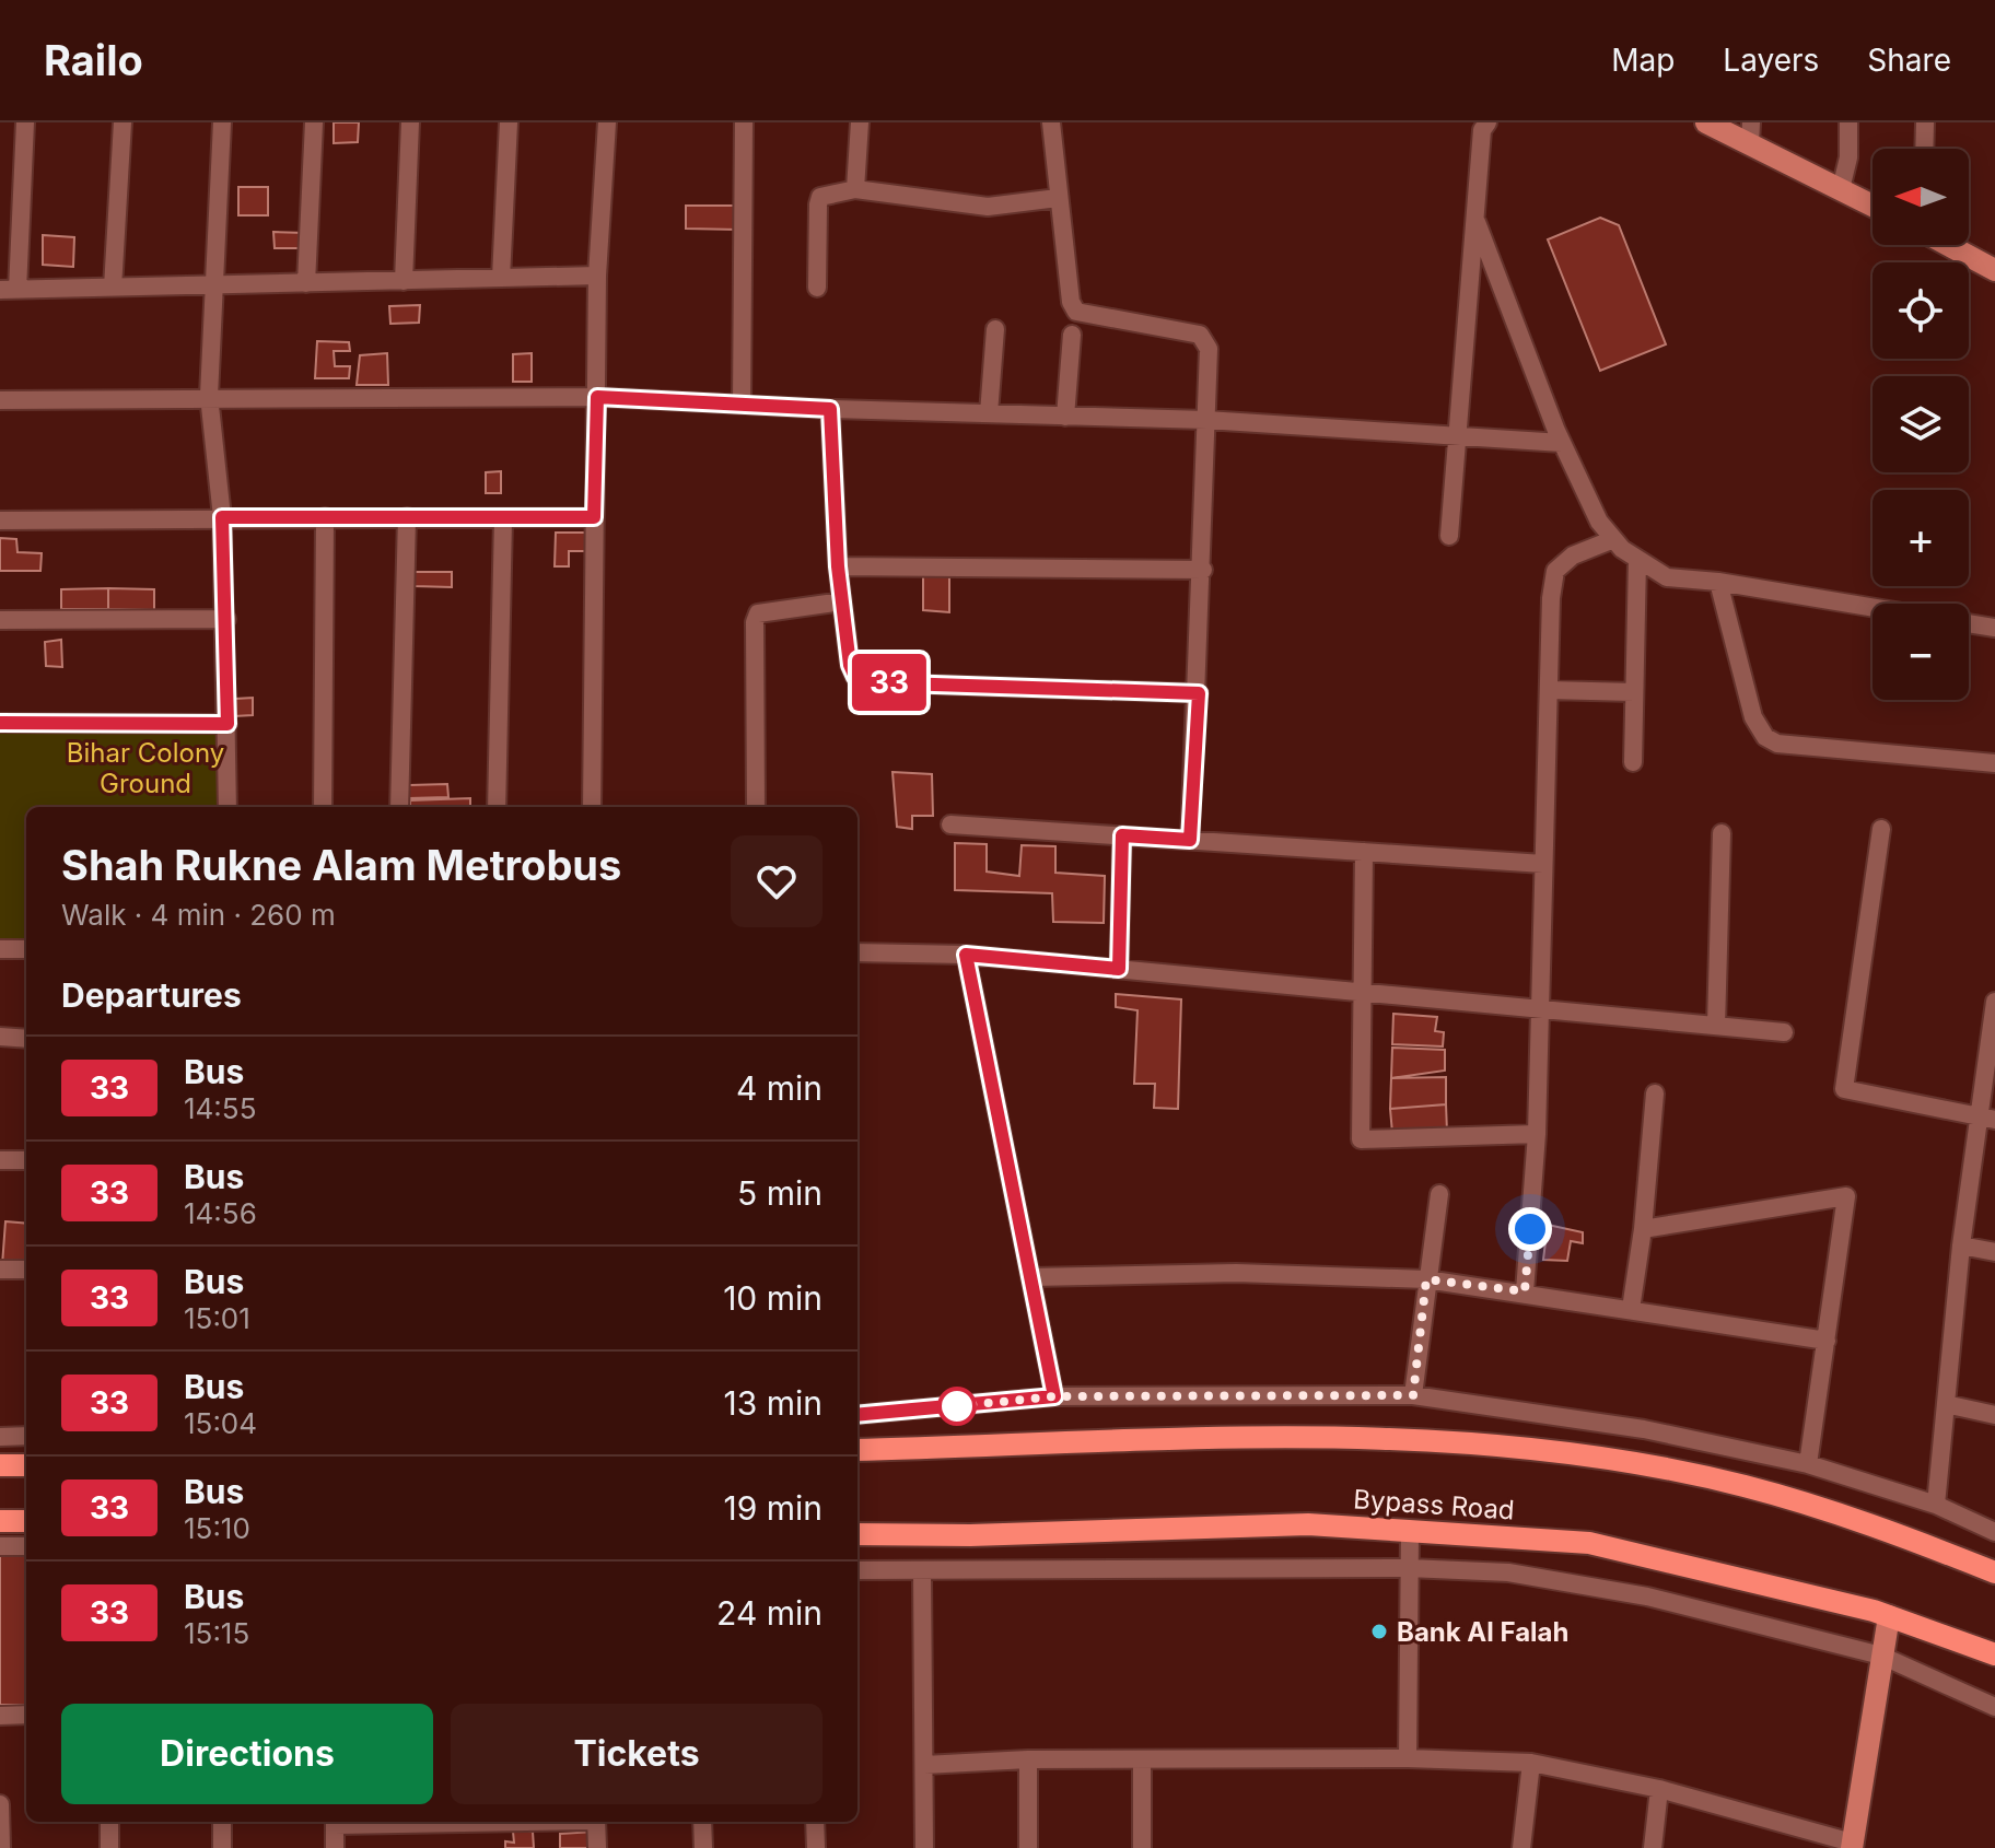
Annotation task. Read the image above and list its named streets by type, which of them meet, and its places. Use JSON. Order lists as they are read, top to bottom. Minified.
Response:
{"streets":{"main road":["Bypass Road"]},"parks":["Bihar Colony Ground"],"places":["Bank Al Falah"],"lines":["bus line 33"],"north":"left","page":{"header":"Railo","nav":["Map","Layers","Share"],"on_map":"33","map_buttons":["+","−"],"heading":[["Shah Rukne Alam Metrobus","Walk · 4 min · 260 m"],"Departures"],"list":[{"mark":"33","name":"Bus","note":"14:55","value":"4 min"},{"mark":"33","name":"Bus","note":"14:56","value":"5 min"},{"mark":"33","name":"Bus","note":"15:01","value":"10 min"},{"mark":"33","name":"Bus","note":"15:04","value":"13 min"},{"mark":"33","name":"Bus","note":"15:10","value":"19 min"},{"mark":"33","name":"Bus","note":"15:15","value":"24 min"}],"buttons":["Directions","Tickets"]}}
